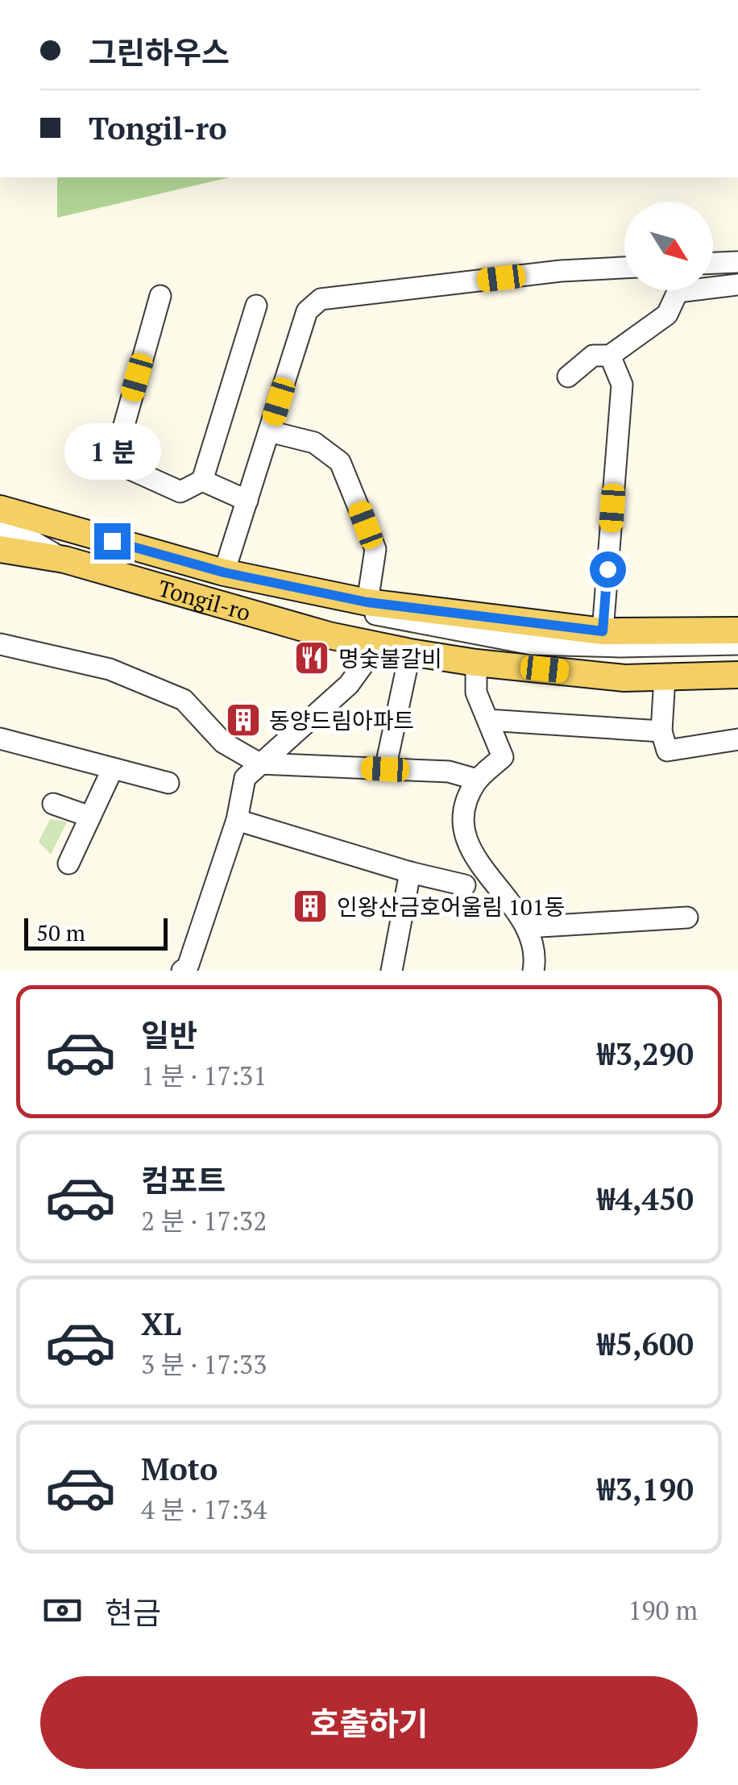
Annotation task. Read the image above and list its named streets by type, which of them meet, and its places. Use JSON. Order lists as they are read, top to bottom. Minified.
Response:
{"streets":{"main road":["Tongil-ro"]},"places":{"restaurant":["명숯불갈비"],"building":["동양드림아파트","인왕산금호어울림 101동"]},"scale_bar":"50 m","north":"bottom right","page":{"banner":["그린하우스","Tongil-ro"],"bubble":"1 분","scale":"50 m","list":[{"name":"일반","note":"1 분 · 17:31","value":"₩3,290"},{"name":"컴포트","note":"2 분 · 17:32","value":"₩4,450"},{"name":"XL","note":"3 분 · 17:33","value":"₩5,600"},{"name":"Moto","note":"4 분 · 17:34","value":"₩3,190"}],"pay":["현금","190 m"],"buttons":"호출하기"}}
